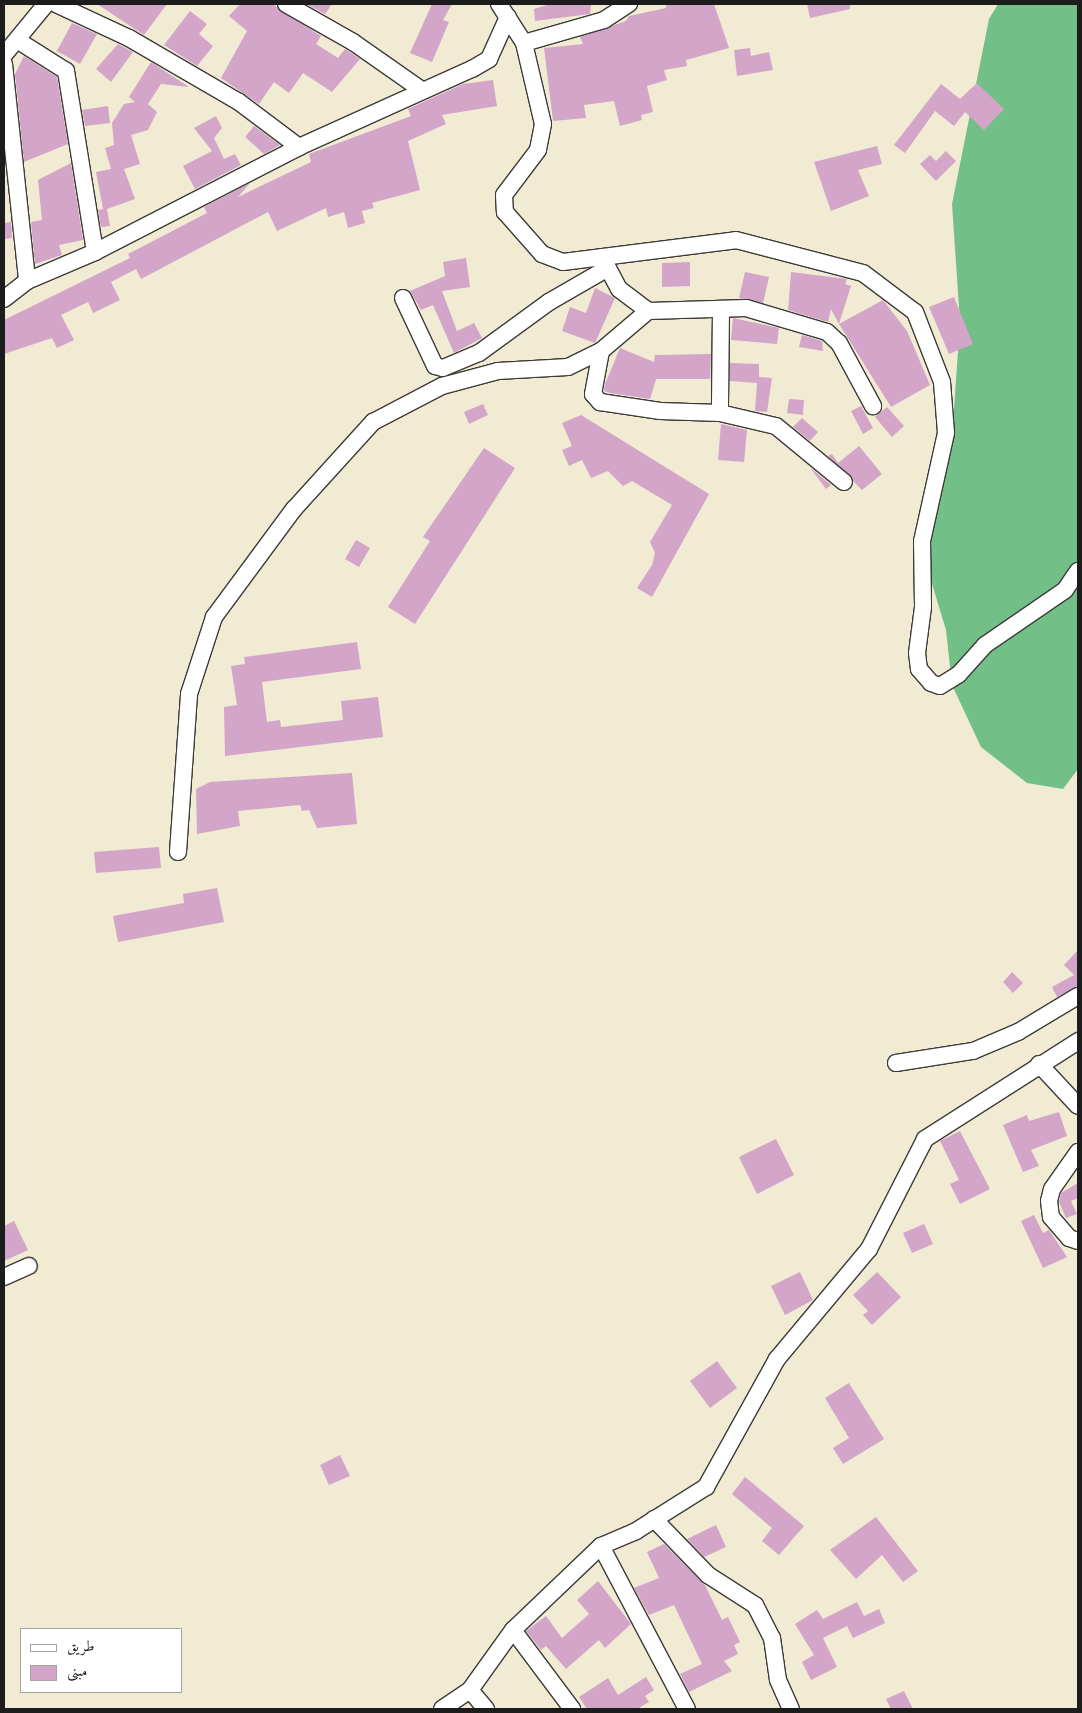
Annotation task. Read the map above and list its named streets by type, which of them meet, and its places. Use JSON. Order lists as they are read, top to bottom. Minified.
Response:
{"legend":["طريق","مبنى"]}
